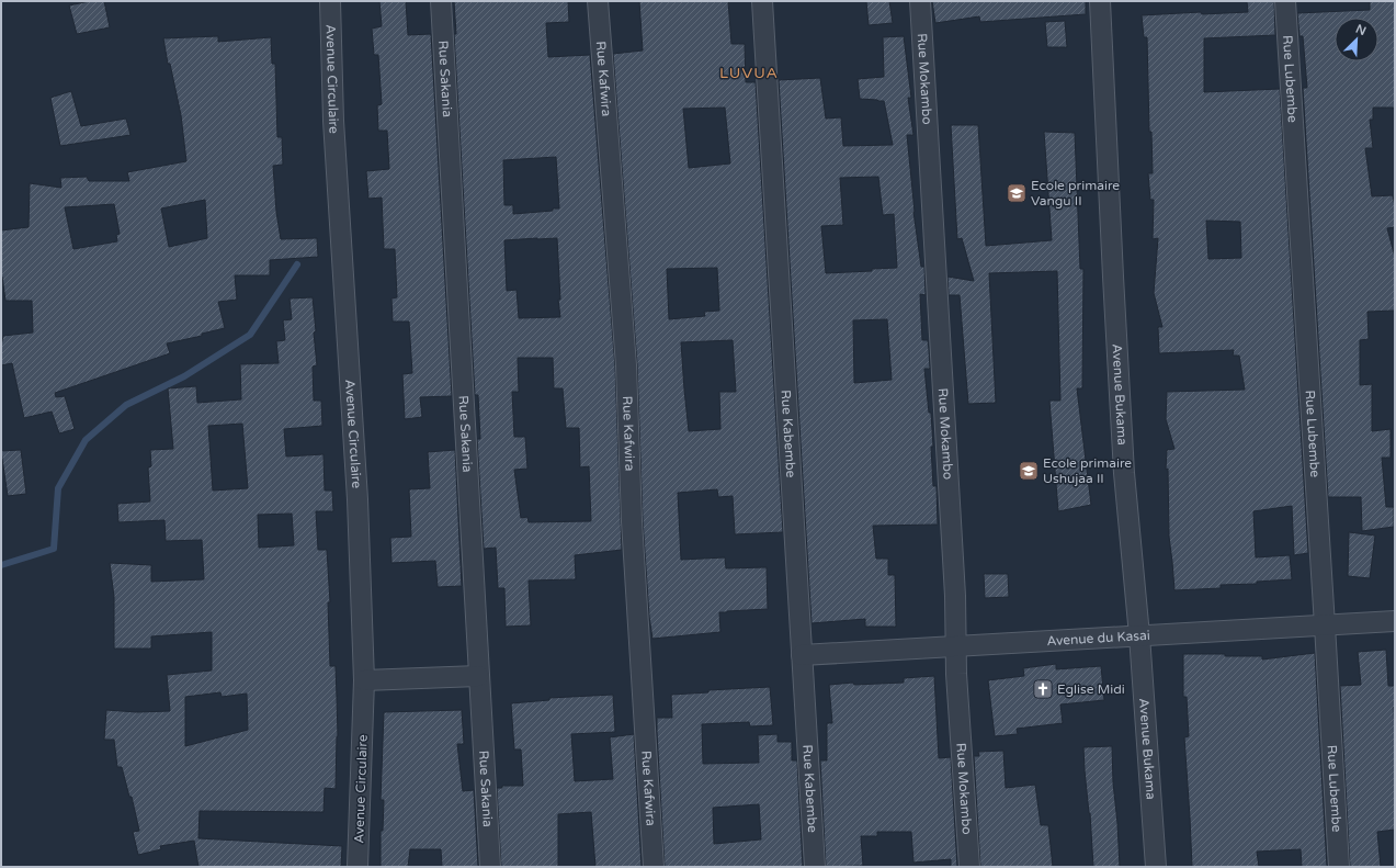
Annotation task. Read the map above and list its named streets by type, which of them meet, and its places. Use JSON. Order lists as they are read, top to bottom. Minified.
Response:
{"streets":{"street":["Avenue Circulaire","Rue Sakania","Rue Kafwira","Rue Mokambo","Rue Lubembe","Avenue Bukama","Rue Kabembe","Avenue du Kasai"]},"crossings":[["Rue Mokambo","Avenue du Kasai"],["Rue Lubembe","Avenue du Kasai"],["Avenue Bukama","Avenue du Kasai"],["Rue Kabembe","Avenue du Kasai"]],"districts":["LUVUA"],"places":{"school or university":["Ecole primaire Vangu II","Ecole primaire Ushujaa II"],"church":["Eglise Midi"]},"north":"top right"}
